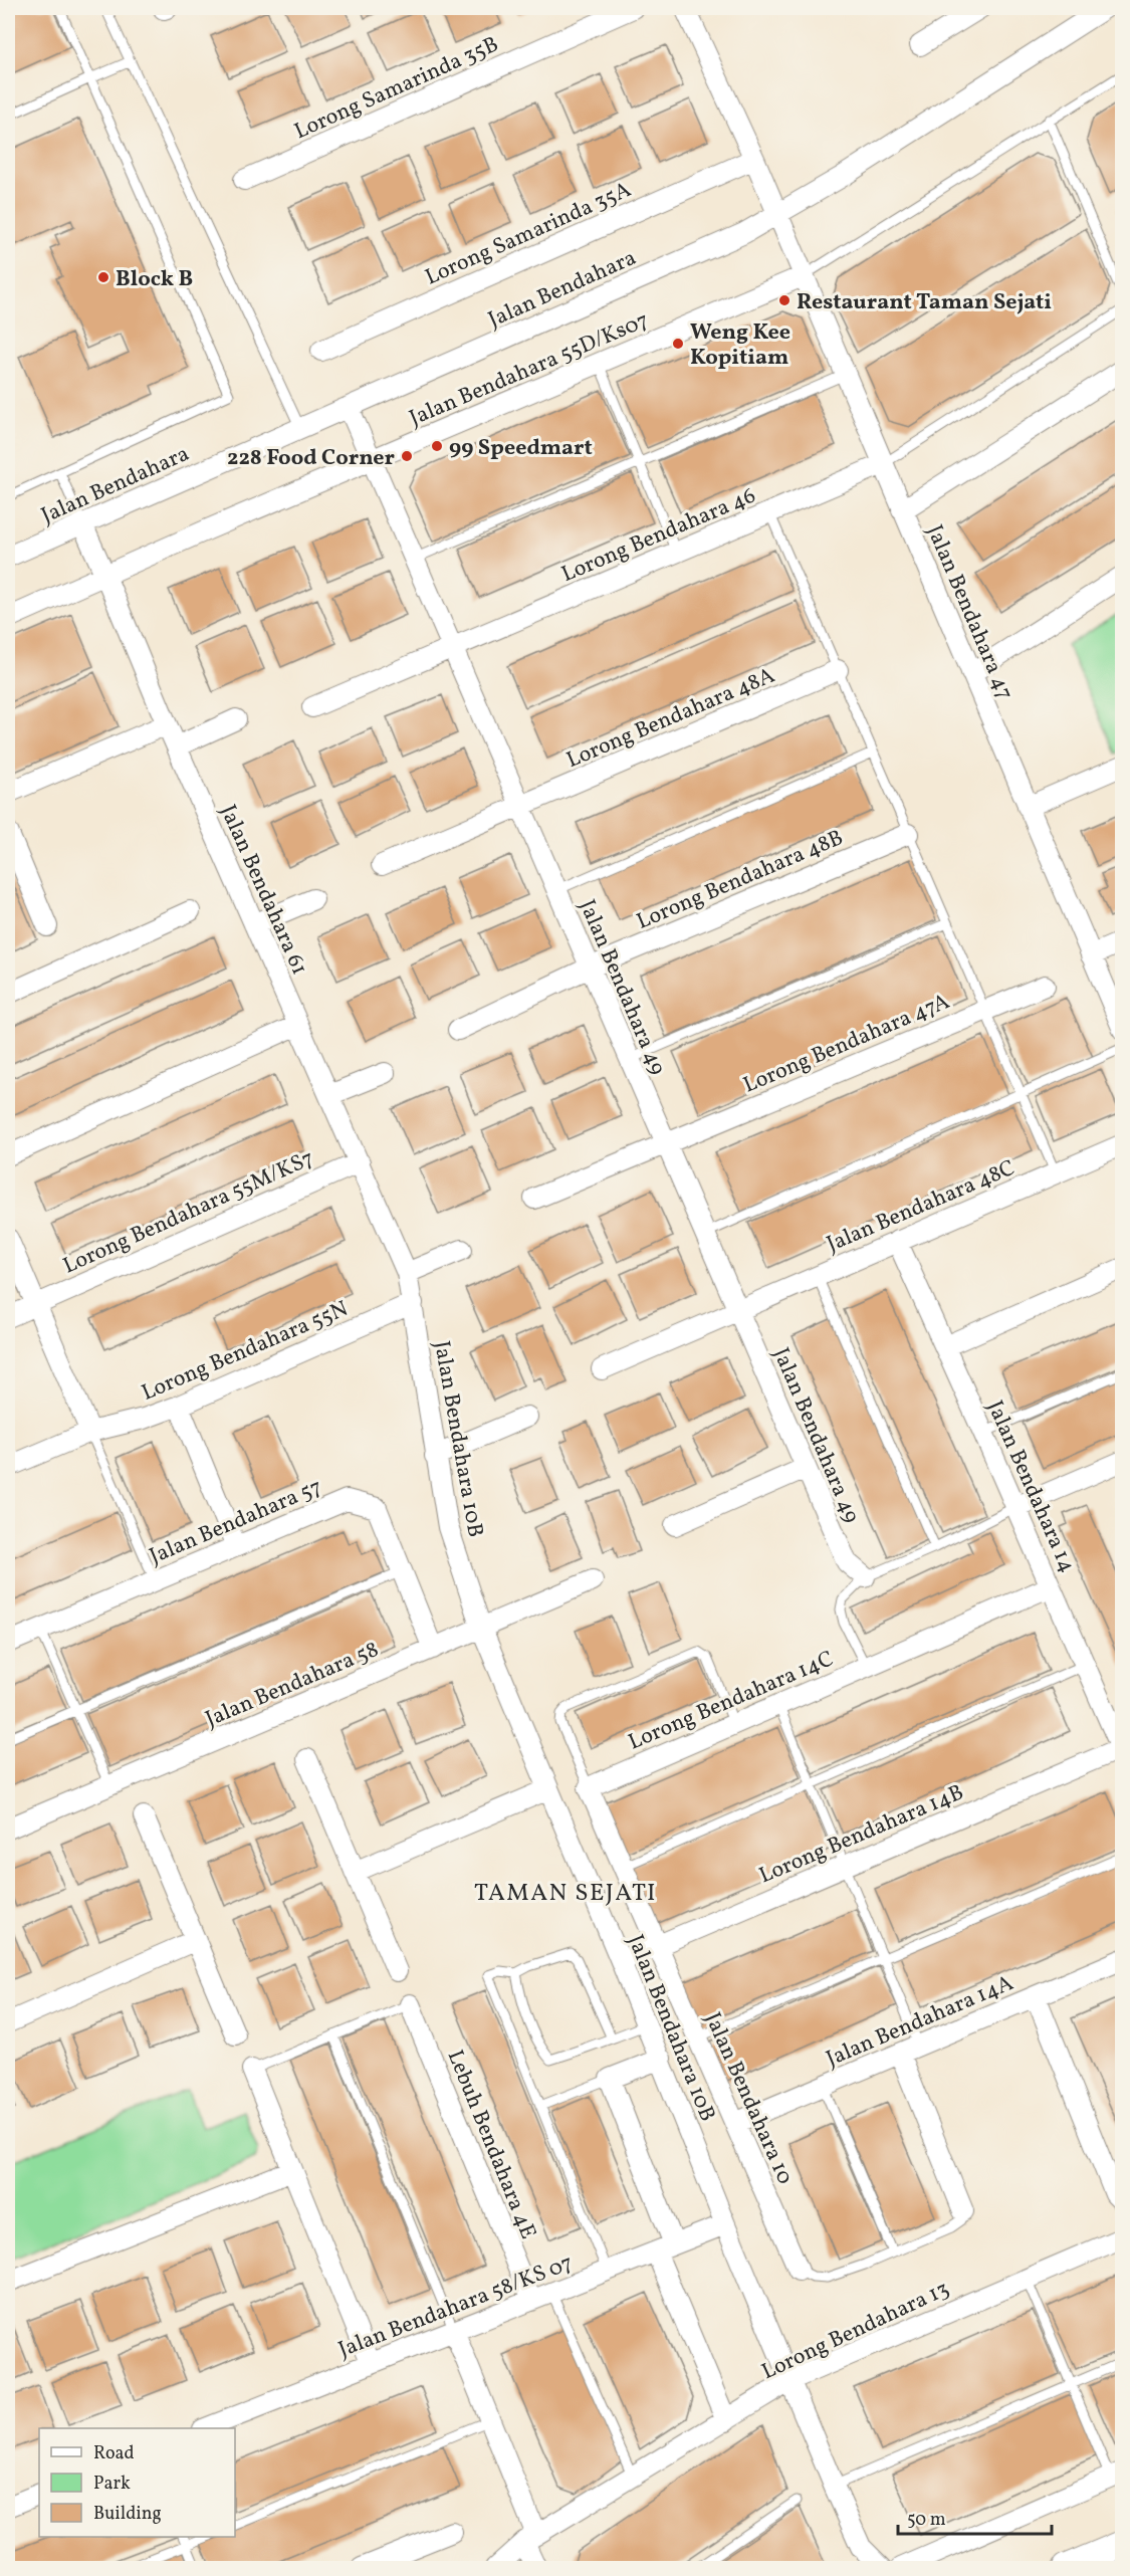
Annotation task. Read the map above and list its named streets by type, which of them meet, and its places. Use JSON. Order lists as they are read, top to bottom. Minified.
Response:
{"streets":{"street":["Lorong Samarinda 35B","Lorong Samarinda 35A","Jalan Bendahara","Jalan Bendahara 55D/Ks07","Lorong Bendahara 46","Jalan Bendahara 47","Lorong Bendahara 48A","Lorong Bendahara 48B","Jalan Bendahara 61","Jalan Bendahara 49","Lorong Bendahara 47A","Jalan Bendahara 48C","Lorong Bendahara 55M/KS7","Lorong Bendahara 55N","Jalan Bendahara 10B","Jalan Bendahara 14","Jalan Bendahara 57","Jalan Bendahara 58","Lorong Bendahara 14C","Lorong Bendahara 14B","Jalan Bendahara 14A","Jalan Bendahara 10","Lebuh Bendahara 4E","Jalan Bendahara 58/KS 07","Lorong Bendahara 13"]},"crossings":[["Lorong Samarinda 35A","Jalan Bendahara 47"],["Jalan Bendahara","Jalan Bendahara 47"],["Jalan Bendahara","Jalan Bendahara 61"],["Jalan Bendahara","Jalan Bendahara 49"],["Jalan Bendahara 55D/Ks07","Jalan Bendahara 47"],["Jalan Bendahara 55D/Ks07","Jalan Bendahara 61"],["Jalan Bendahara 55D/Ks07","Jalan Bendahara 49"],["Lorong Bendahara 46","Jalan Bendahara 47"],["Lorong Bendahara 46","Jalan Bendahara 49"],["Lorong Bendahara 48A","Jalan Bendahara 49"],["Lorong Bendahara 48B","Jalan Bendahara 49"],["Jalan Bendahara 61","Lorong Bendahara 55M/KS7"],["Jalan Bendahara 61","Jalan Bendahara 10B"],["Jalan Bendahara 49","Lorong Bendahara 47A"],["Jalan Bendahara 49","Jalan Bendahara 48C"],["Jalan Bendahara 48C","Jalan Bendahara 14"],["Lorong Bendahara 55N","Jalan Bendahara 10B"],["Jalan Bendahara 10B","Jalan Bendahara 58"],["Jalan Bendahara 10B","Lorong Bendahara 14B"],["Jalan Bendahara 10B","Jalan Bendahara 58/KS 07"],["Jalan Bendahara 10B","Lorong Bendahara 13"],["Jalan Bendahara 14","Lorong Bendahara 14C"],["Jalan Bendahara 14","Lorong Bendahara 14B"],["Jalan Bendahara 57","Jalan Bendahara 58"],["Lorong Bendahara 14B","Jalan Bendahara 10"],["Jalan Bendahara 14A","Jalan Bendahara 10"],["Lebuh Bendahara 4E","Jalan Bendahara 58/KS 07"]],"districts":["TAMAN SEJATI"],"places":["Block B","Restaurant Taman Sejati","Weng Kee Kopitiam","99 Speedmart","228 Food Corner"],"legend":["Road","Park","Building"],"scale_bar":"50 m"}
